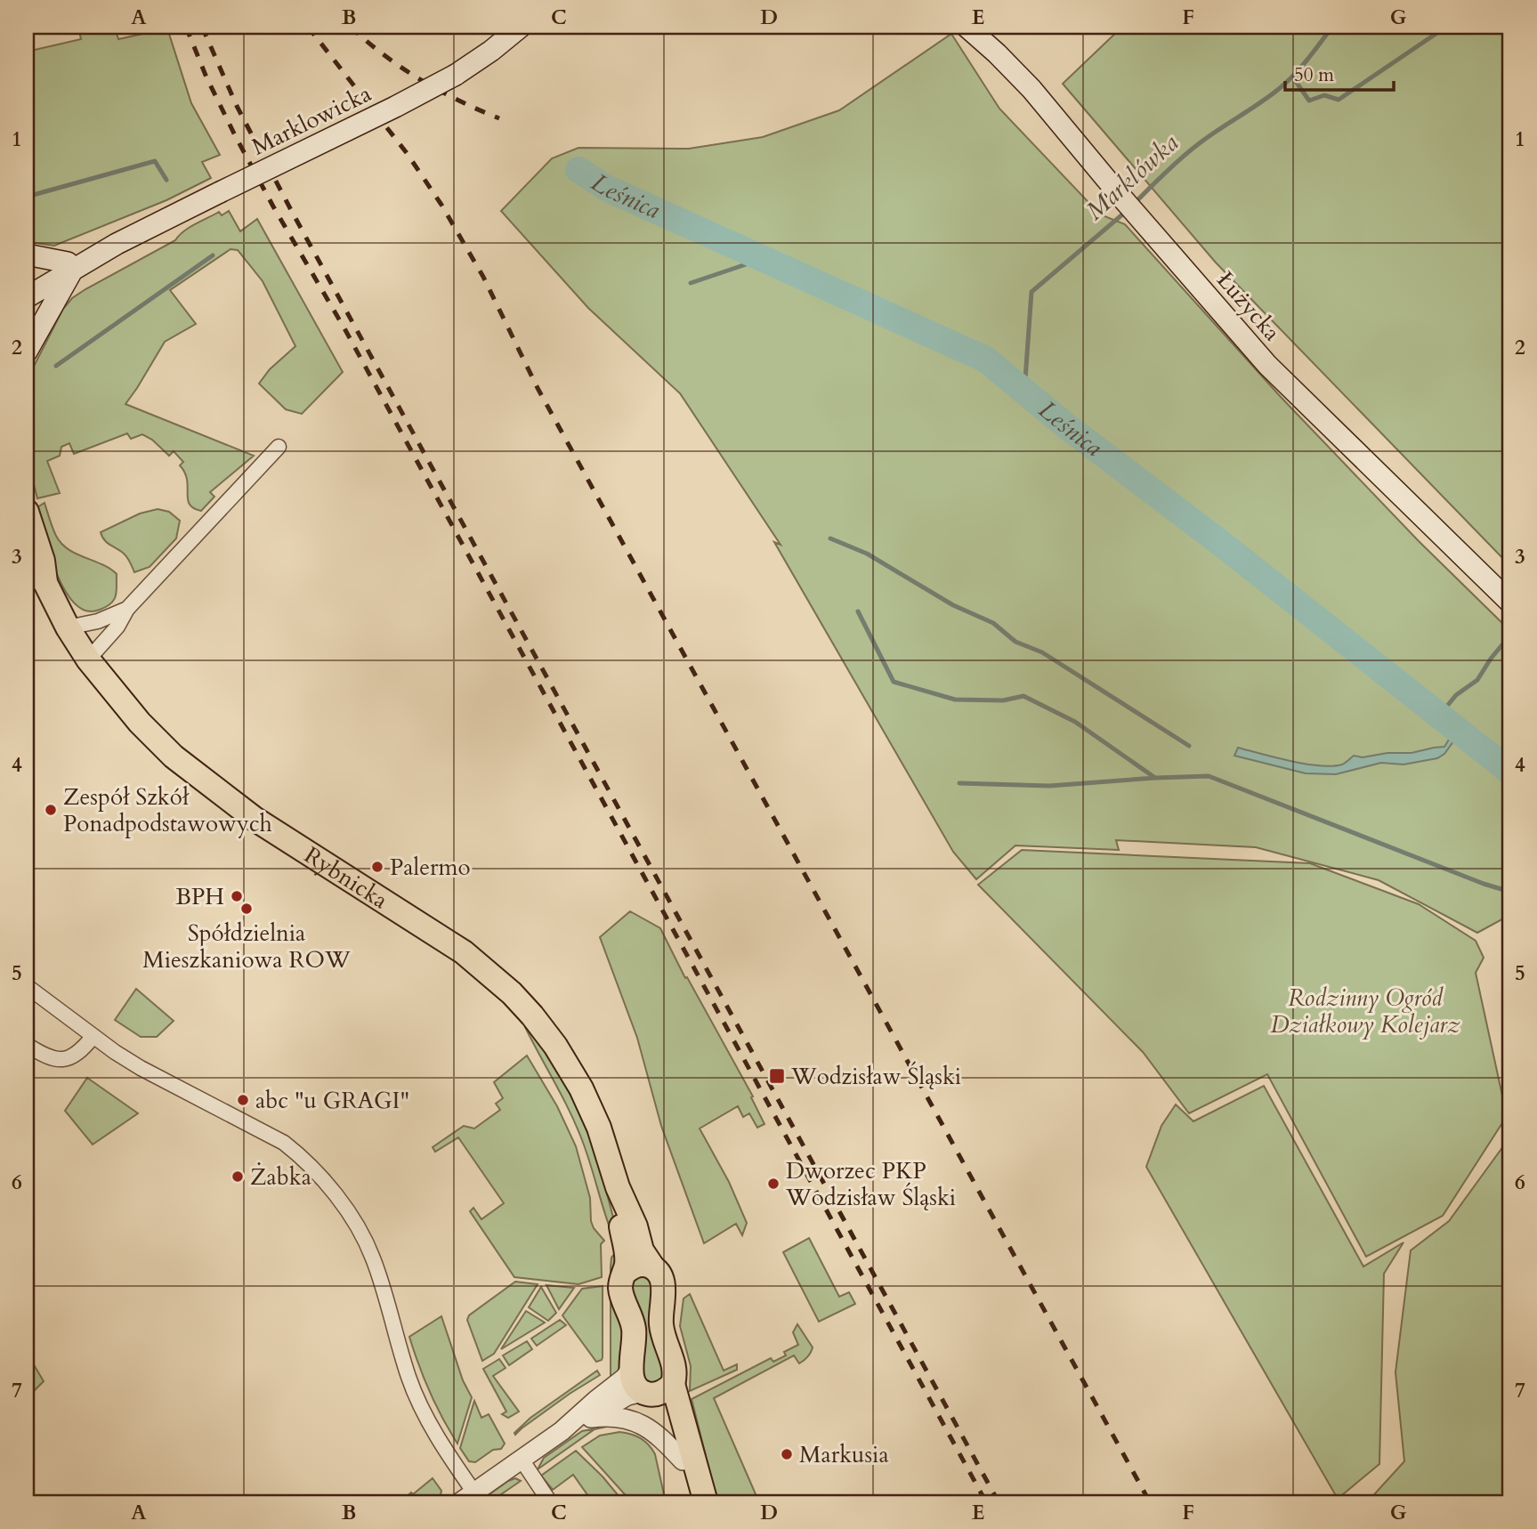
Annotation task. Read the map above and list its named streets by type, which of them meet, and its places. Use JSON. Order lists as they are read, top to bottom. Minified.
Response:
{"streets":{"main road":["Marklowicka","Łużycka","Rybnicka"]},"water":["Marklówka","Leśnica"],"parks":["Rodzinny Ogród Działkowy Kolejarz"],"places":{"other":["Zespół Szkół Ponadpodstawowych","Palermo","BPH","Spółdzielnia Mieszkaniowa ROW","abc \"u GRAGI\"","Żabka","Dworzec PKP Wodzisław Śląski","Markusia"],"transit":["Wodzisław Śląski"]},"scale_bar":"50 m","grid":{"columns":["A","B","C","D","E","F","G"],"rows":["1","2","3","4","5","6","7"]}}
